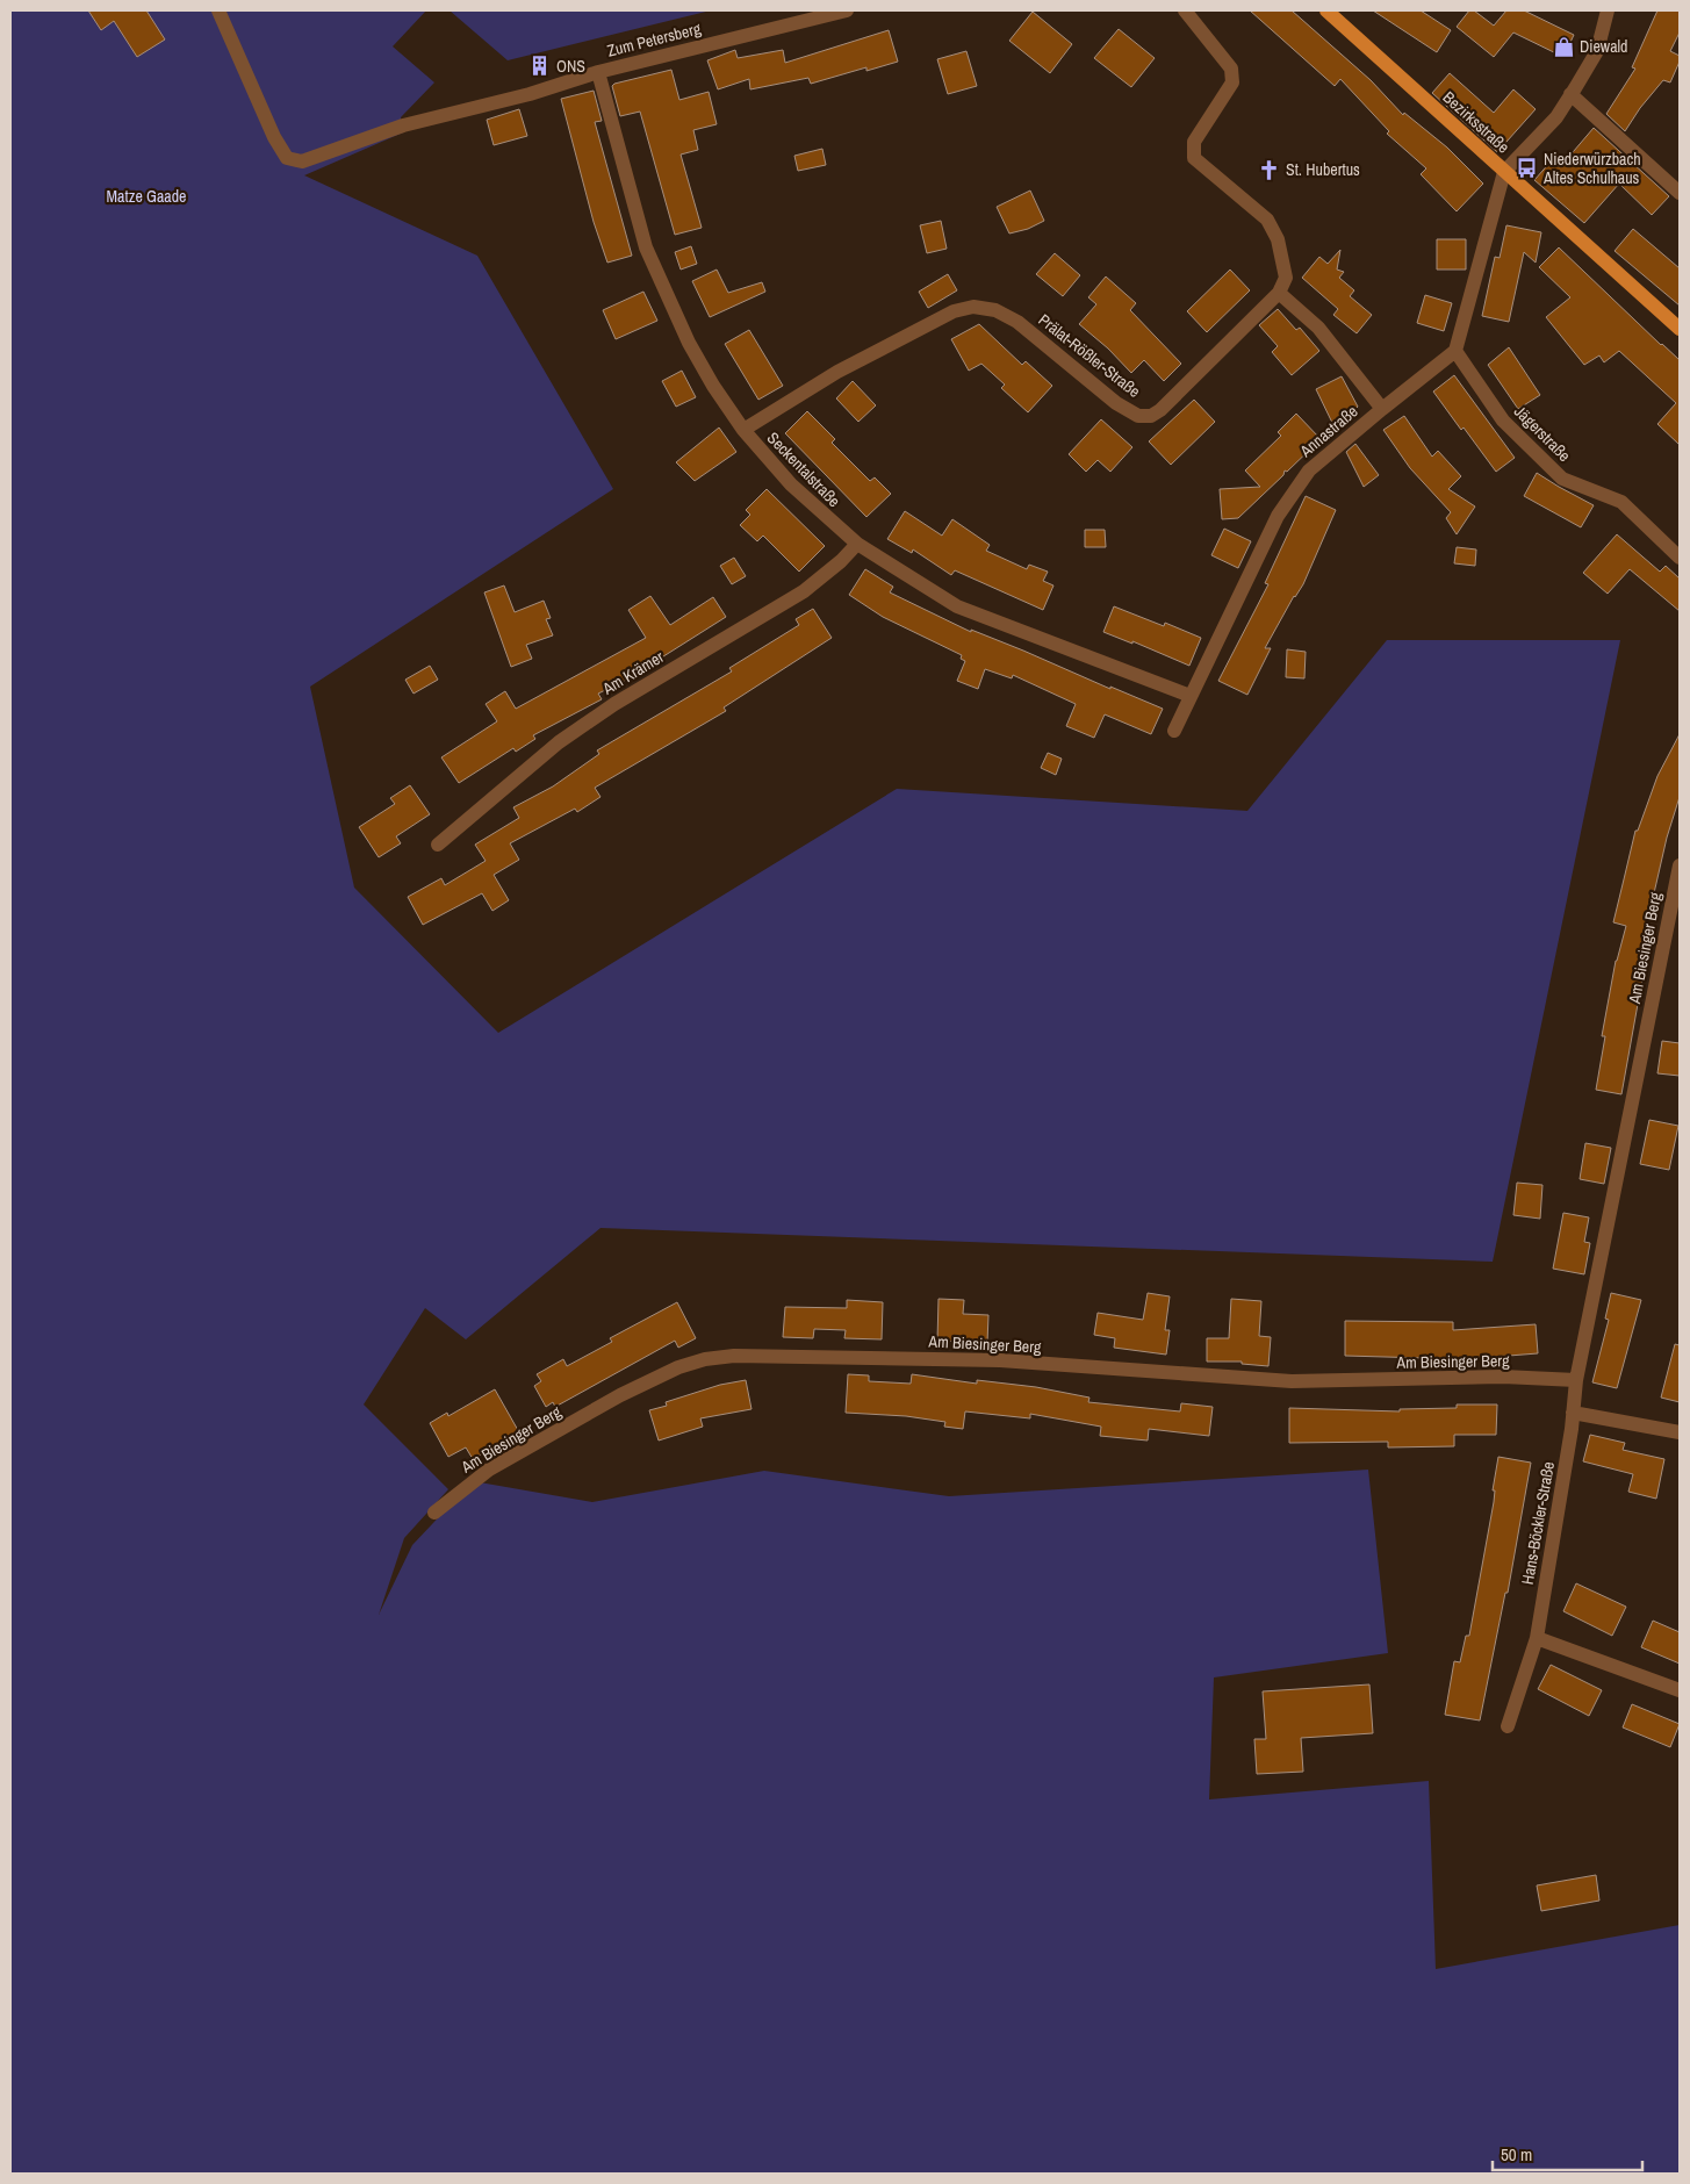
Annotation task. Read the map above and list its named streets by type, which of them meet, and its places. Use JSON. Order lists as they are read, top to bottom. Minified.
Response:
{"streets":{"main road":["Bezirksstraße"],"street":["Zum Petersberg","Prälat-Rößler-Straße","Annastraße","Jägerstraße","Seckentalstraße","Am Krämer","Am Biesinger Berg","Hans-Böckler-Straße"]},"crossings":[["Zum Petersberg","Seckentalstraße"],["Prälat-Rößler-Straße","Seckentalstraße"],["Annastraße","Jägerstraße"],["Annastraße","Seckentalstraße"],["Seckentalstraße","Am Krämer"],["Am Biesinger Berg","Hans-Böckler-Straße"]],"parks":["Matze Gaade"],"places":{"shop":["Diewald"],"building":["ONS"],"bus stop":["Niederwürzbach Altes Schulhaus"],"church":["St. Hubertus"]},"scale_bar":"50 m"}
